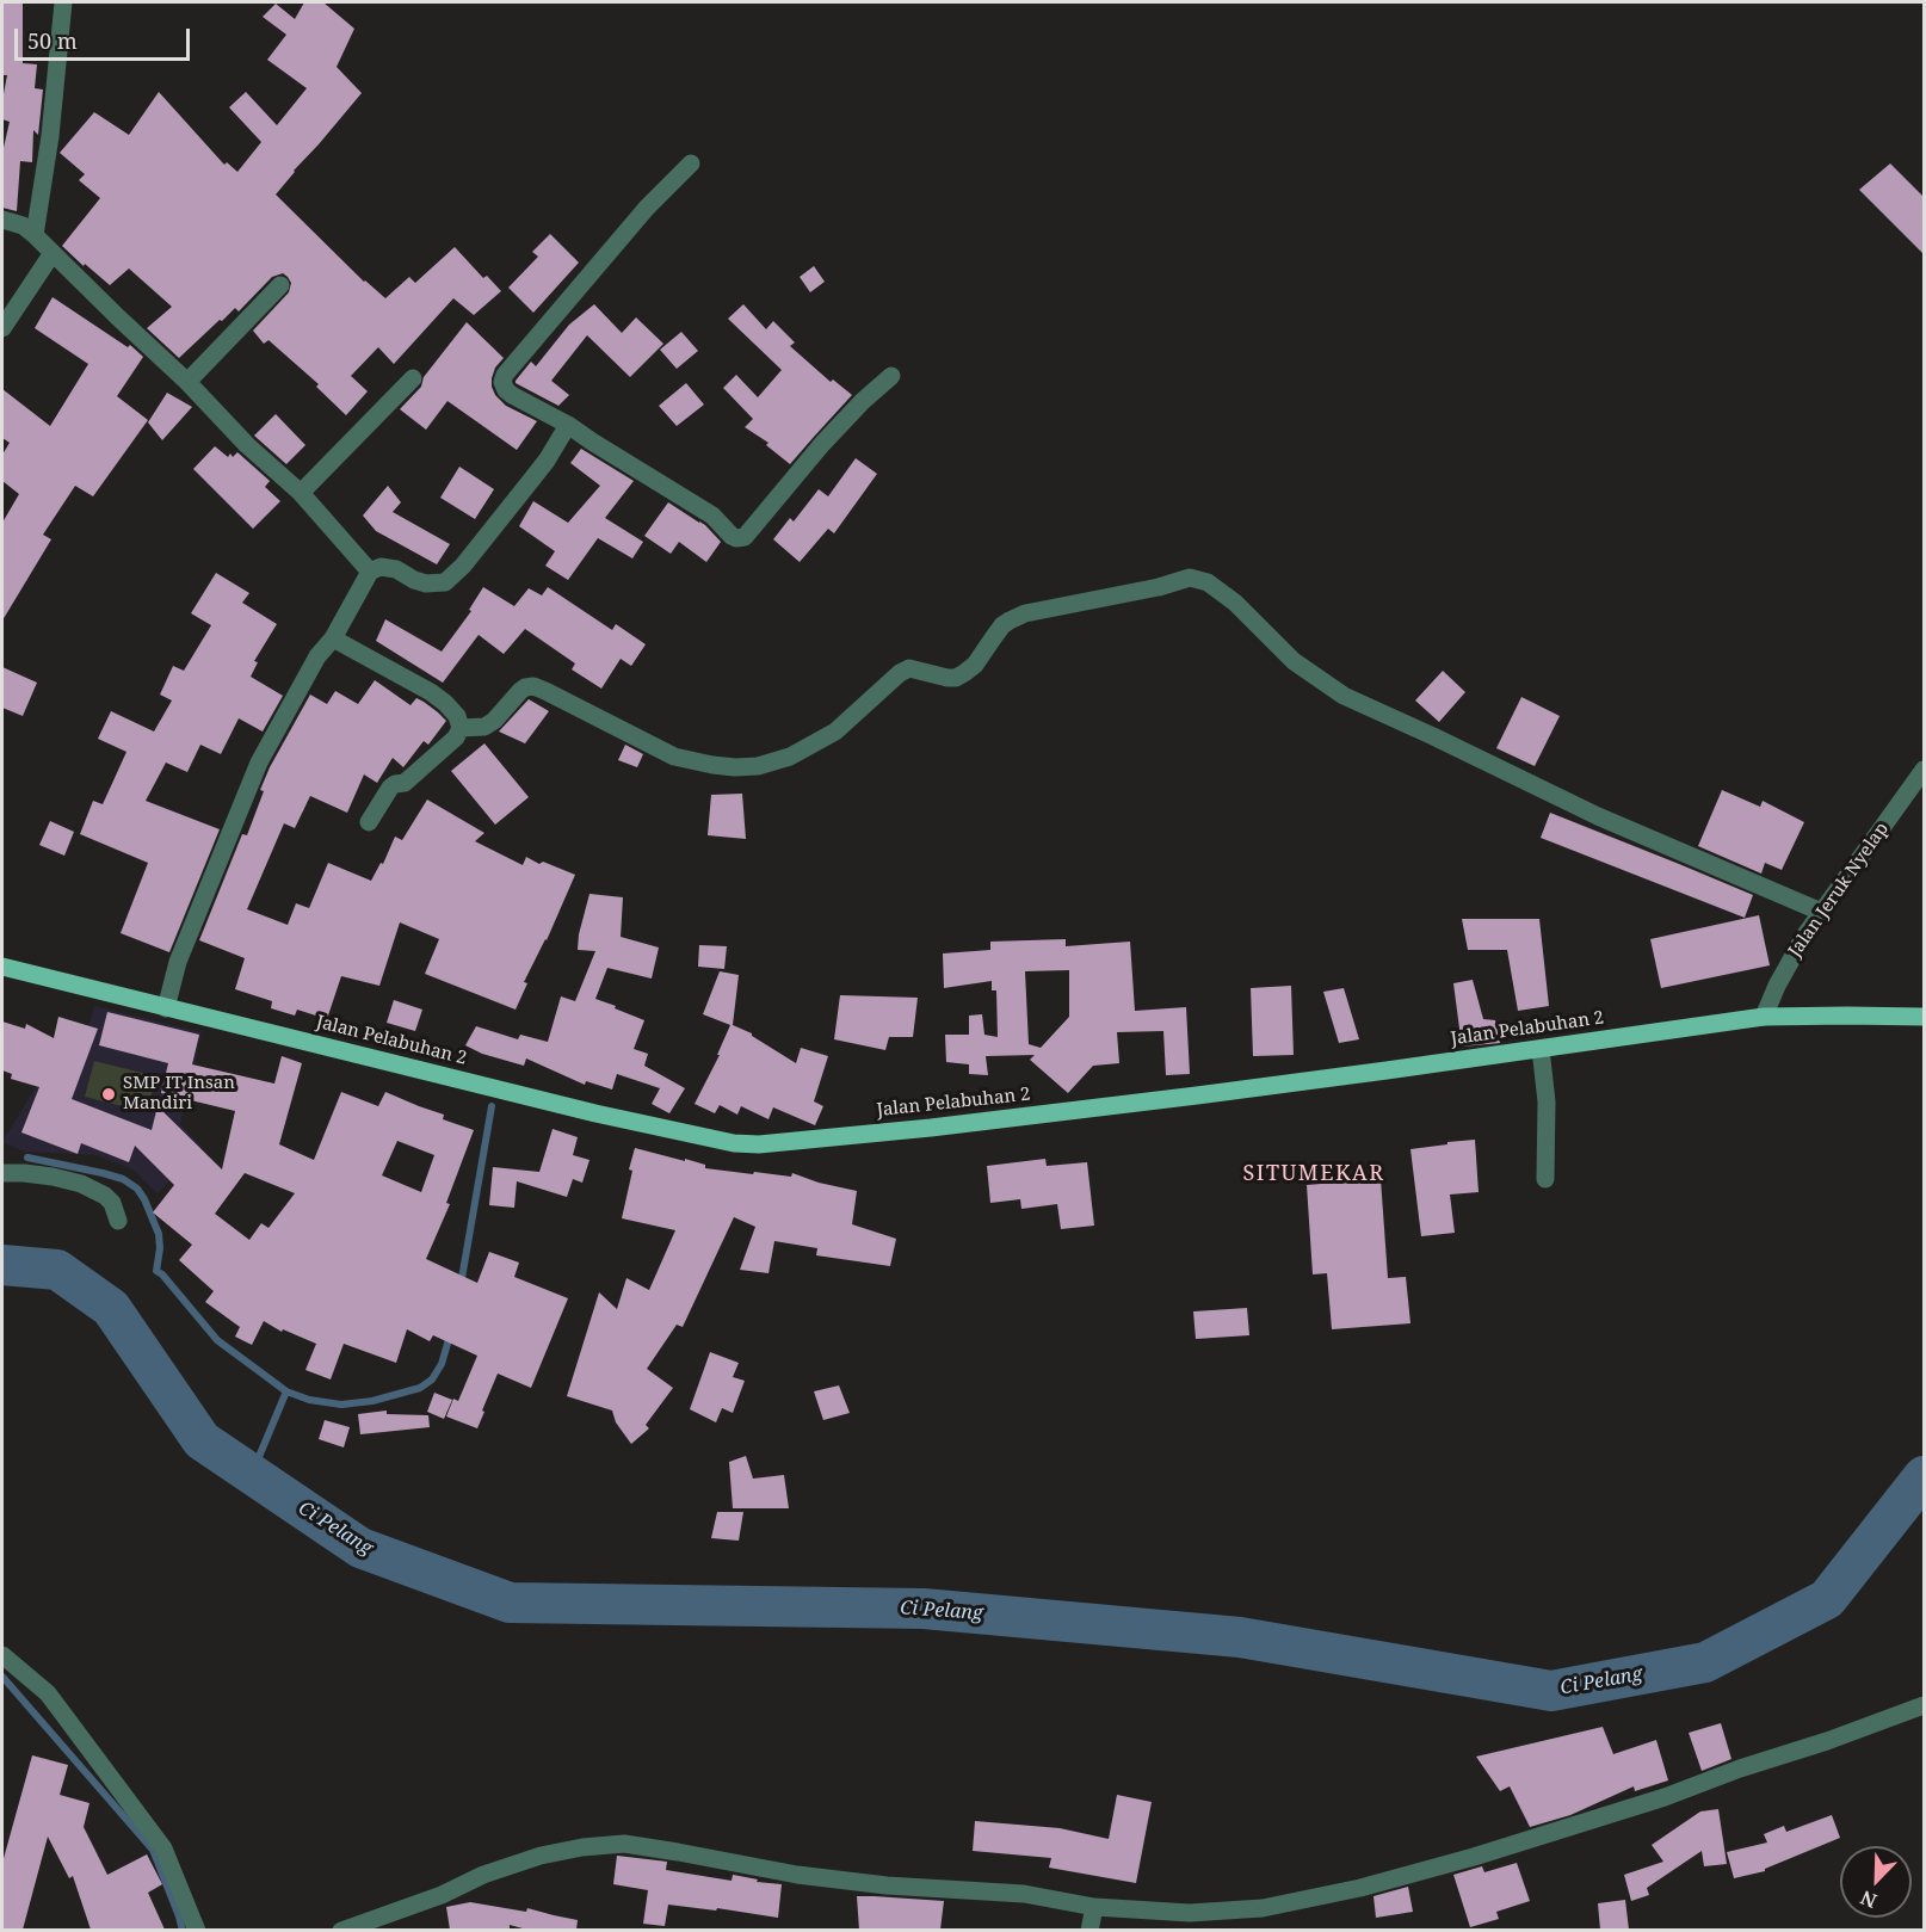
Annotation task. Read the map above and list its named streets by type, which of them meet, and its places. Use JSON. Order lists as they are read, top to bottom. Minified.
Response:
{"streets":{"main road":["Jalan Pelabuhan 2"],"street":["Jalan Jeruk Nyelap"]},"crossings":[["Jalan Jeruk Nyelap","Jalan Pelabuhan 2"]],"districts":["SITUMEKAR"],"water":["Ci Pelang"],"places":["SMP IT Insan Mandiri"],"scale_bar":"50 m","north":"bottom left"}
